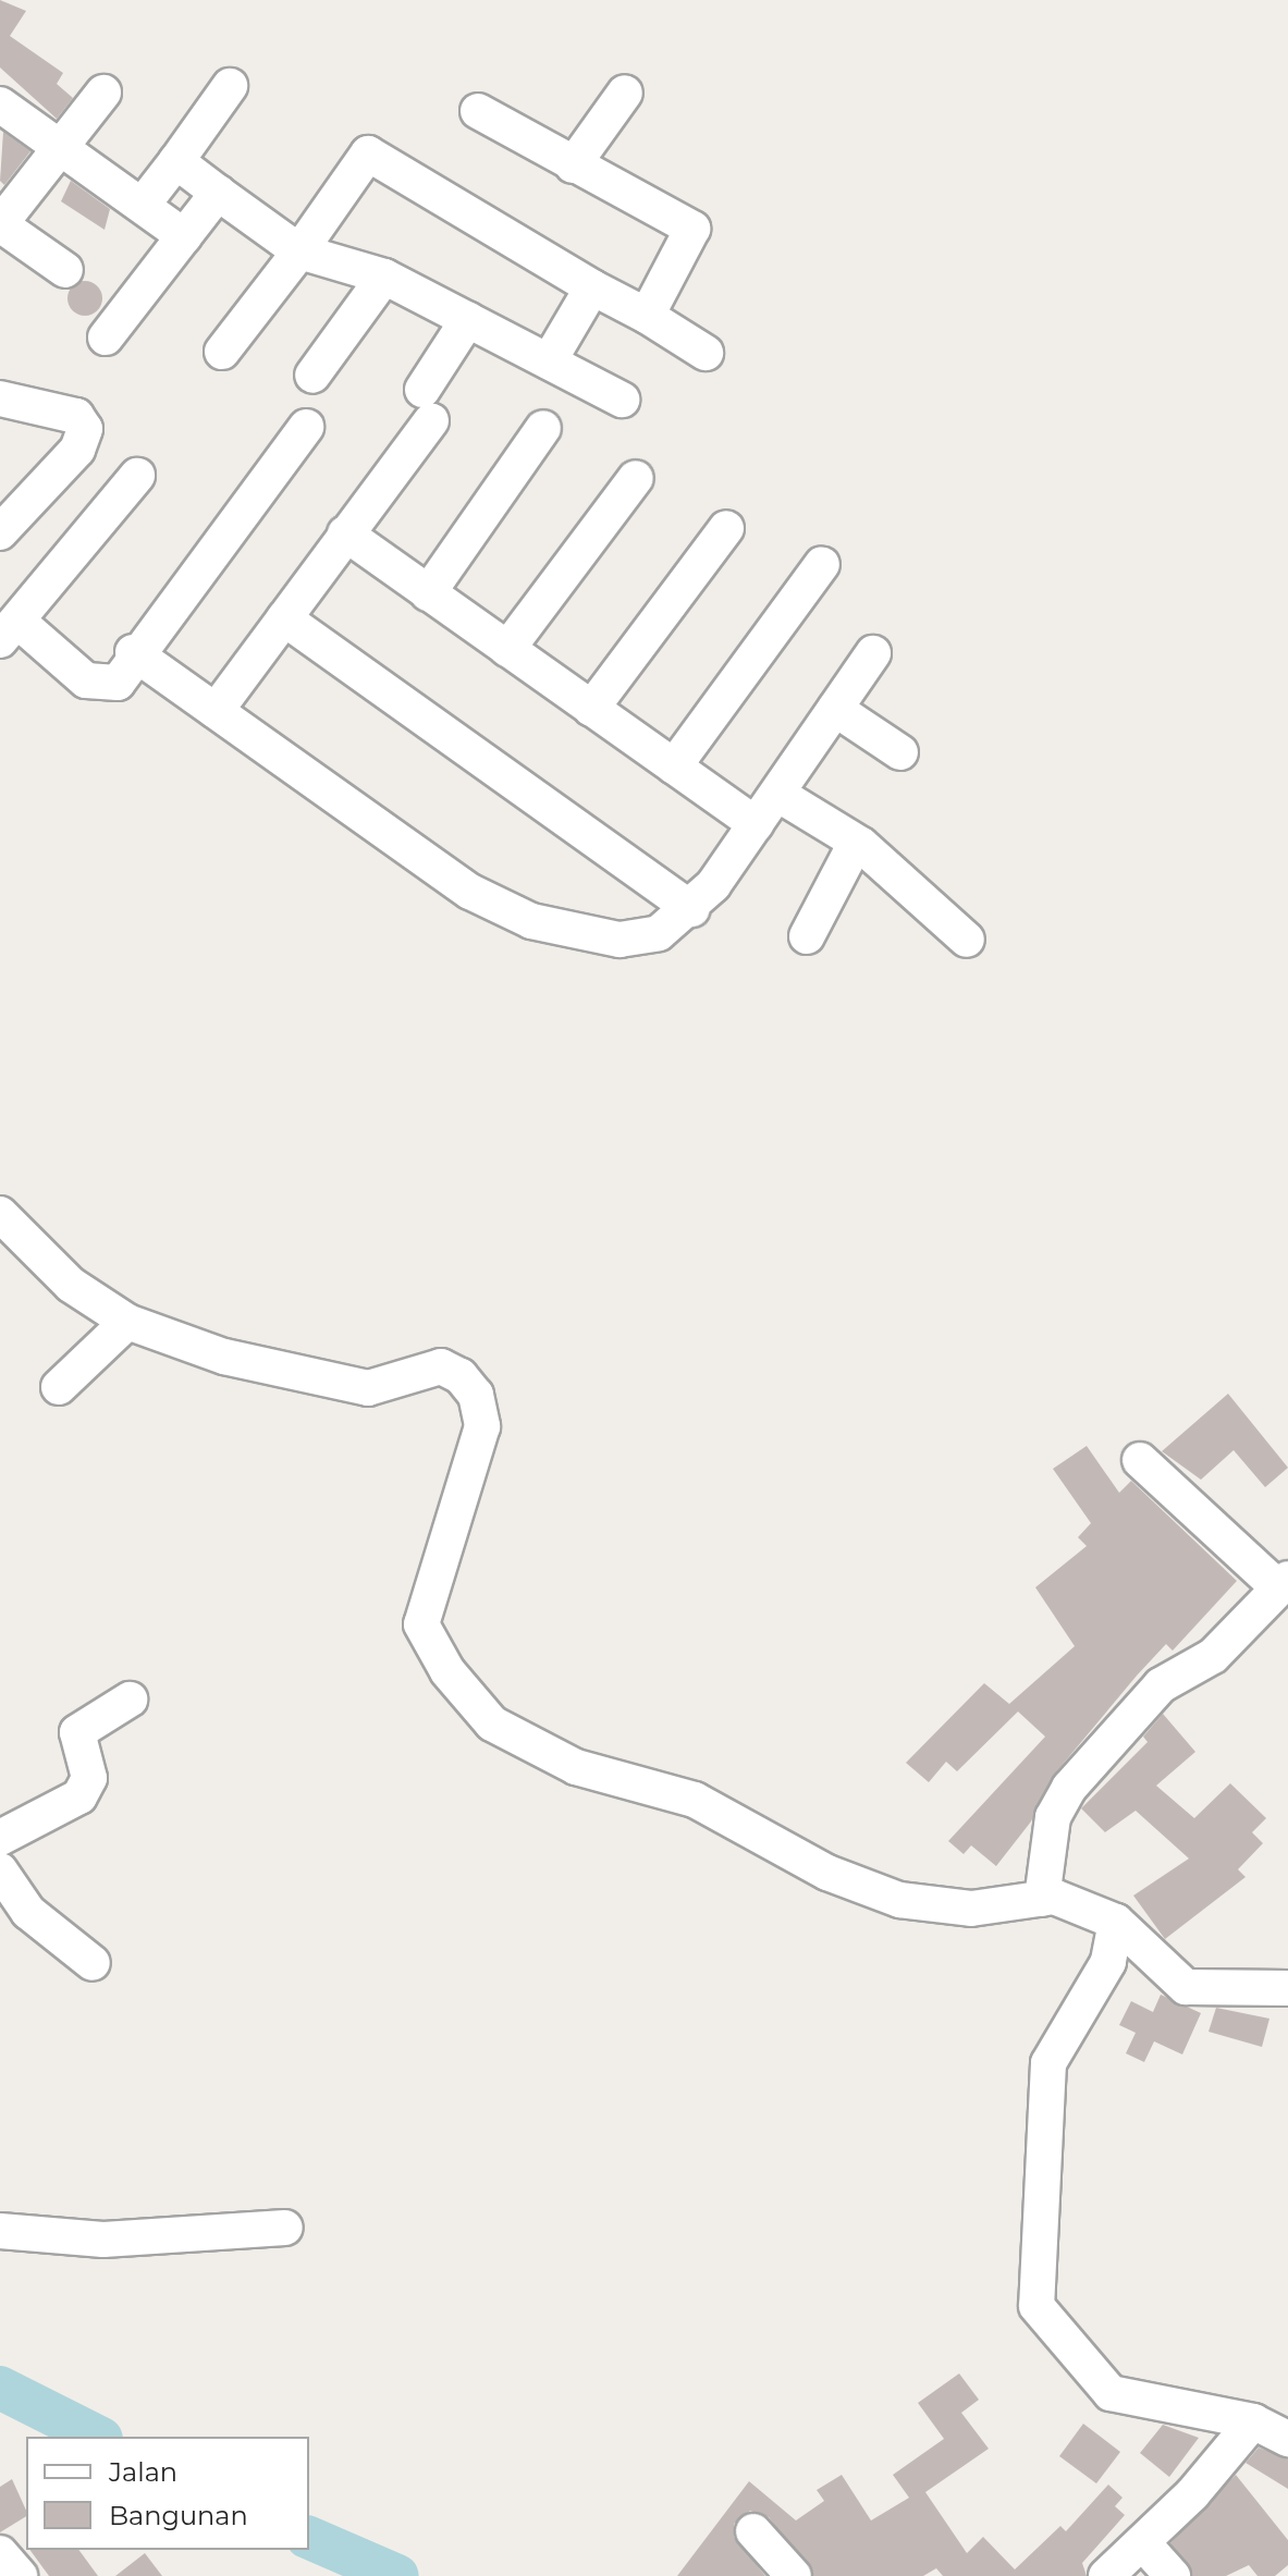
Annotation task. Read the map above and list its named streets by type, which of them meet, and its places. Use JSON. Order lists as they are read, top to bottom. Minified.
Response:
{"legend":["Jalan","Bangunan"]}
